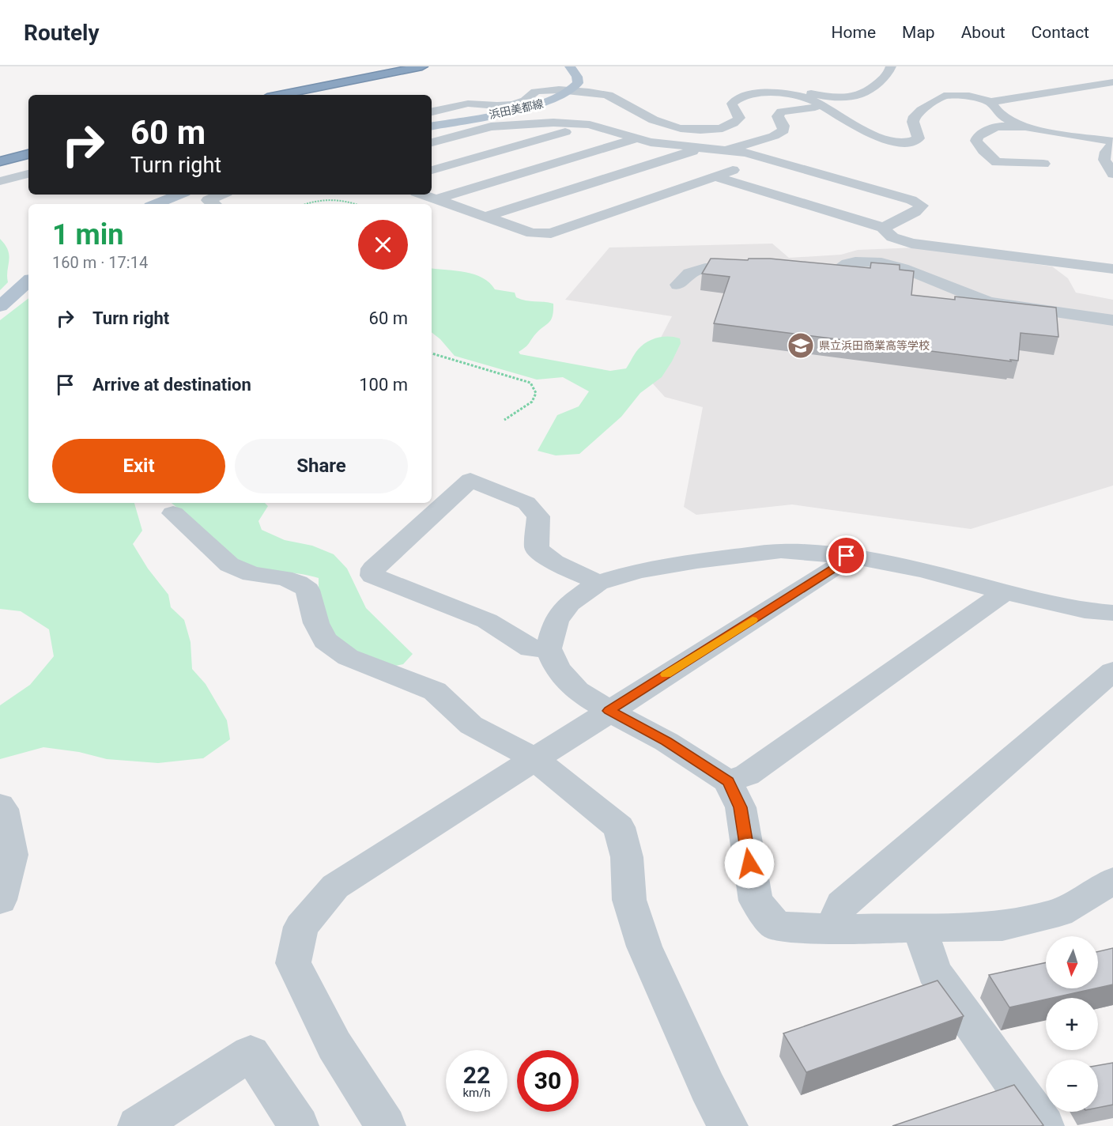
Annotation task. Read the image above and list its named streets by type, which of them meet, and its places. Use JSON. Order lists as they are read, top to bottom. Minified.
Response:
{"streets":{"main road":["浜田美都線"]},"places":{"school or university":["県立浜田商業高等学校"]},"north":"bottom","page":{"header":"Routely","nav":["Home","Map","About","Contact"],"turn":["60 m","Turn right"],"heading":["1 min","160 m · 17:14"],"list":[{"name":"Turn right","value":"60 m"},{"name":"Arrive at destination","value":"100 m"}],"buttons":["Exit","Share"],"map_buttons":["+","−"],"speed":"22 km/h","limit":"30"}}
